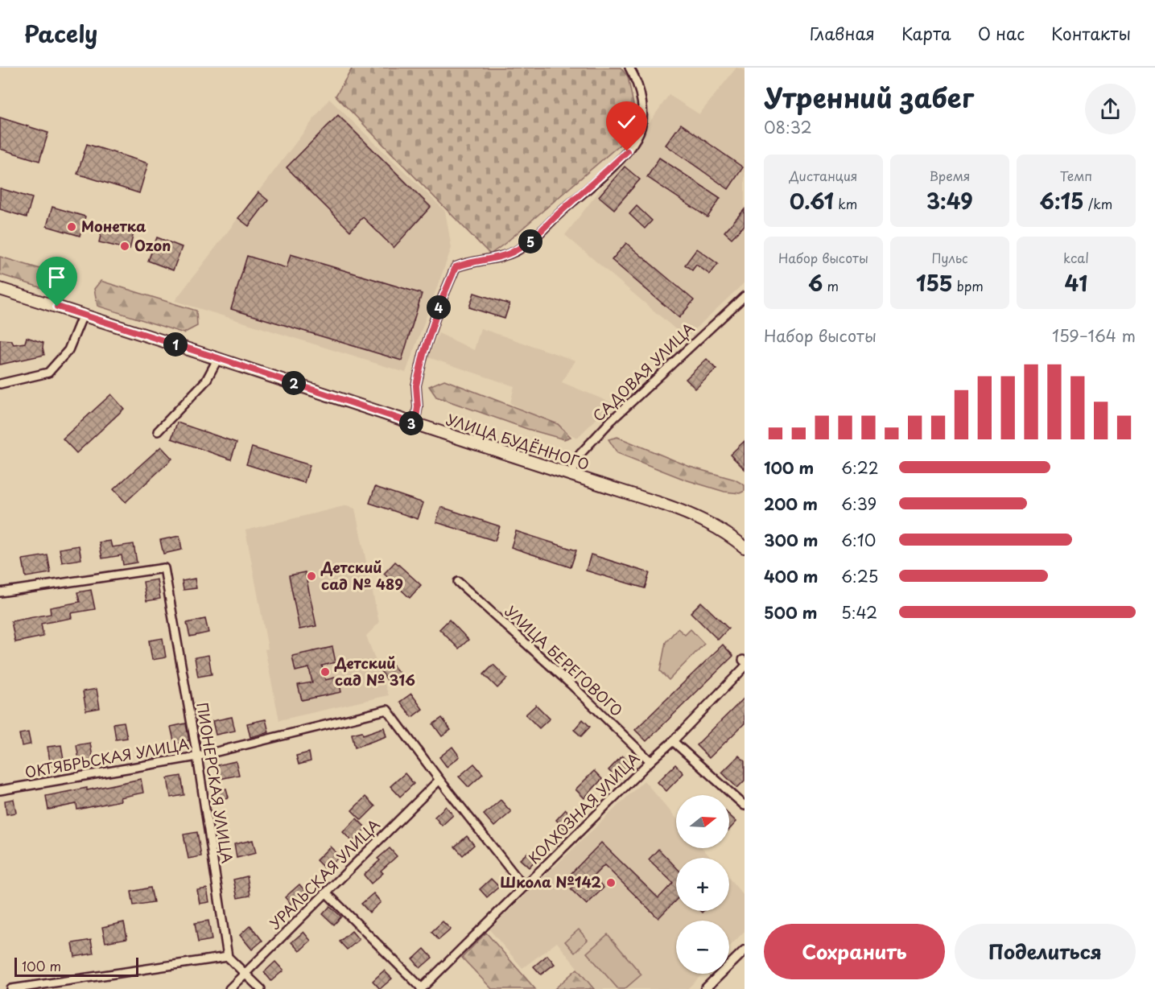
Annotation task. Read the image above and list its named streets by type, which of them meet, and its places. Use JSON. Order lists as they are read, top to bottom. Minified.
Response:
{"streets":{"main road":["УЛИЦА БУДЁННОГО"],"street":["САДОВАЯ УЛИЦА","УЛИЦА БЕРЕГОВОГО","ОКТЯБРЬСКАЯ УЛИЦА","ПИОНЕРСКАЯ УЛИЦА","КОЛХОЗНАЯ УЛИЦА","УРАЛЬСКАЯ УЛИЦА"]},"crossings":[["САДОВАЯ УЛИЦА","УЛИЦА БУДЁННОГО"],["УЛИЦА БЕРЕГОВОГО","КОЛХОЗНАЯ УЛИЦА"],["ОКТЯБРЬСКАЯ УЛИЦА","ПИОНЕРСКАЯ УЛИЦА"],["ОКТЯБРЬСКАЯ УЛИЦА","УРАЛЬСКАЯ УЛИЦА"]],"places":["Монетка","Ozon","Детский сад № 489","Детский сад № 316","Школа №142"],"scale_bar":"100 m","north":"right","page":{"header":"Pacely","nav":["Главная","Карта","О нас","Контакты"],"heading":["Утренний забег","08:32"],"stats":[["Дистанция","0.61 km"],["Время","3:49"],["Темп","6:15 /km"],["Набор высоты","6 m"],["Пульс","155 bpm"],["kcal","41"]],"pins":["5","4","1","2","3"],"chart":["Набор высоты","159–164 m"],"list":[{"name":"100 m","note":"6:22"},{"name":"200 m","note":"6:39"},{"name":"300 m","note":"6:10"},{"name":"400 m","note":"6:25"},{"name":"500 m","note":"5:42"}],"map_buttons":["+","−"],"buttons":["Сохранить","Поделиться"],"scale":"100 m"}}
